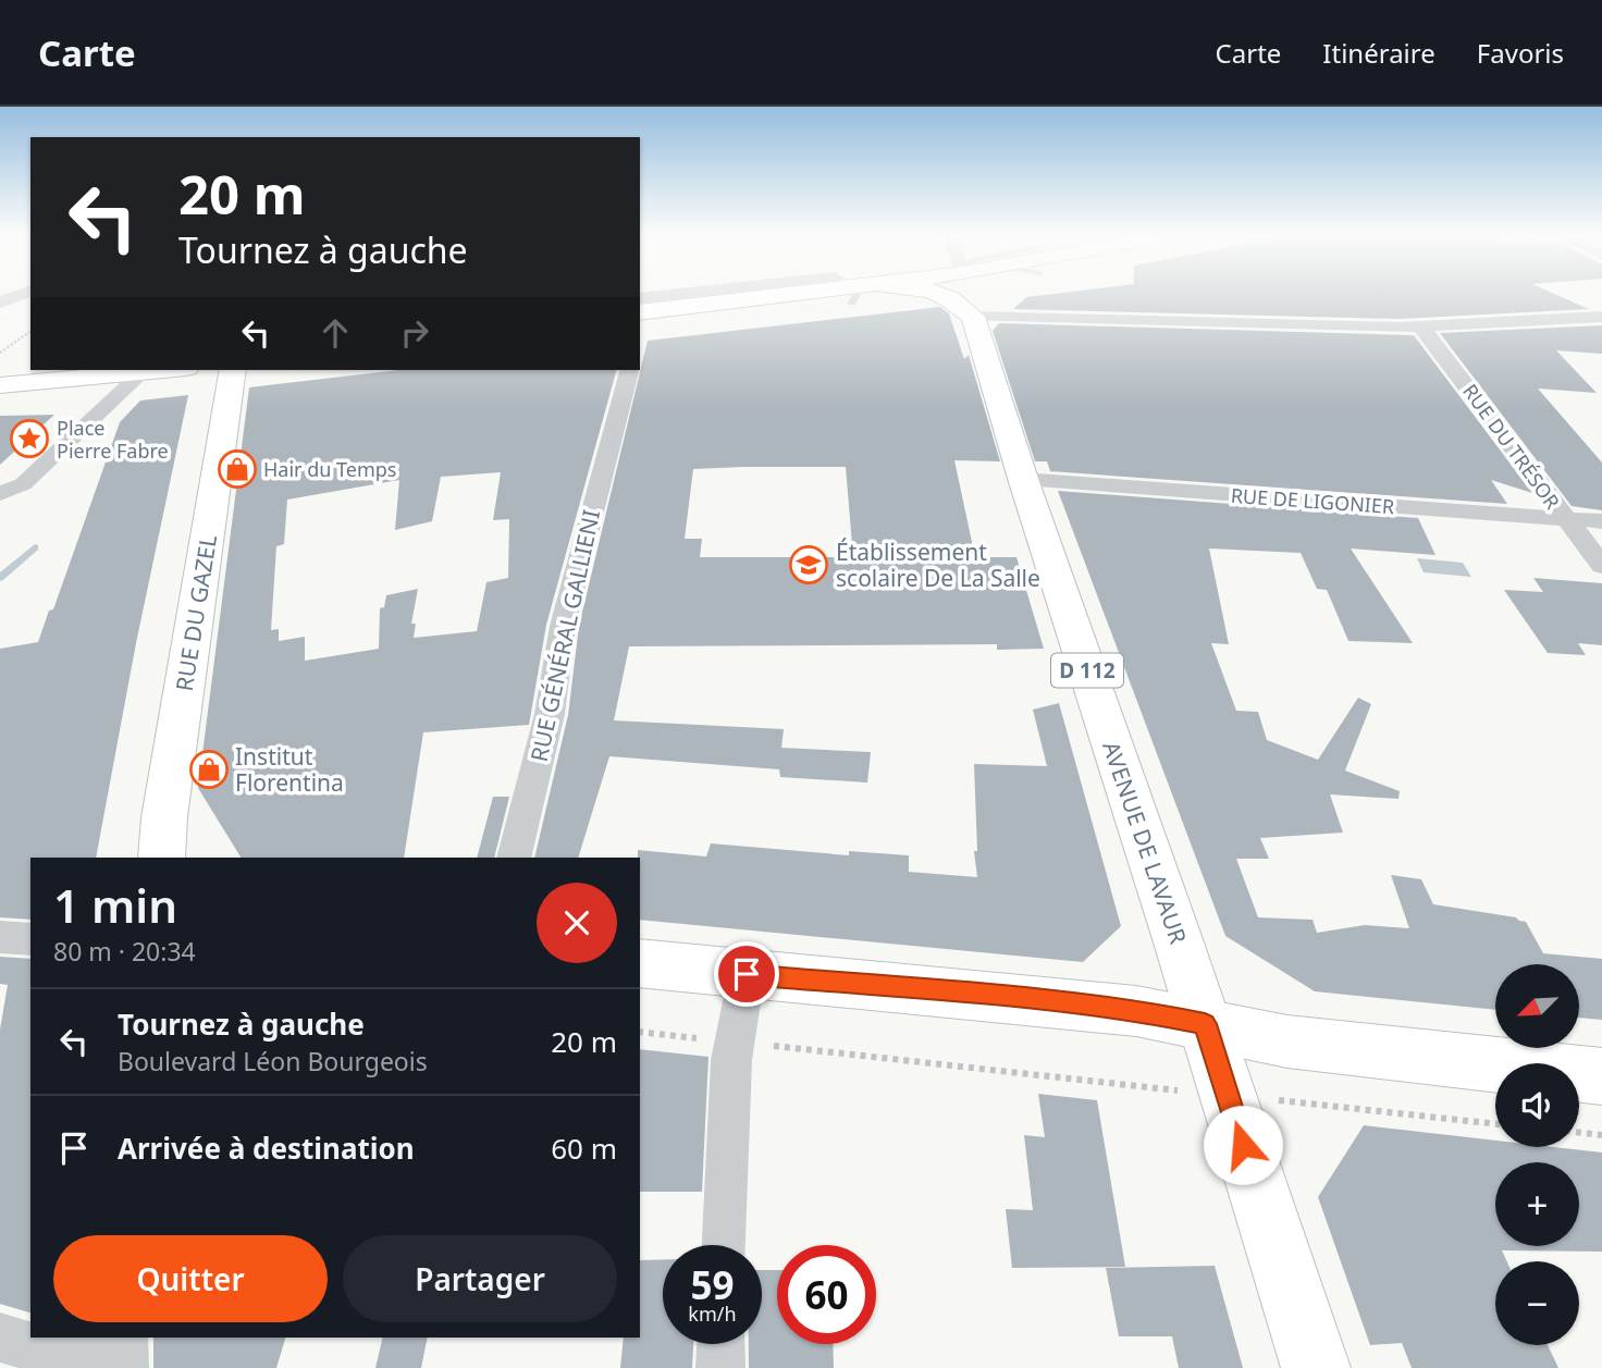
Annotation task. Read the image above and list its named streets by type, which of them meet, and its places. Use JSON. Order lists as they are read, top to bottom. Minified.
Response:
{"streets":{"main road":["RUE DU GAZEL","D 112","AVENUE DE LAVAUR"],"street":["RUE DU TRÉSOR","RUE DE LIGONIER","RUE GÉNÉRAL GALLIENI"]},"crossings":[["RUE DU TRÉSOR","RUE DE LIGONIER"],["RUE DE LIGONIER","AVENUE DE LAVAUR"]],"places":{"place":["Place Pierre Fabre"],"shop":["Hair du Temps","Institut Florentina"],"school or university":["Établissement scolaire De La Salle"]},"north":"bottom left","page":{"header":"Carte","nav":["Carte","Itinéraire","Favoris"],"turn":["20 m","Tournez à gauche"],"heading":["1 min","80 m · 20:34"],"map_buttons":["+","−"],"list":[{"name":"Tournez à gauche","note":"Boulevard Léon Bourgeois","value":"20 m"},{"name":"Arrivée à destination","value":"60 m"}],"buttons":["Quitter","Partager"],"speed":"59 km/h","limit":"60"}}
